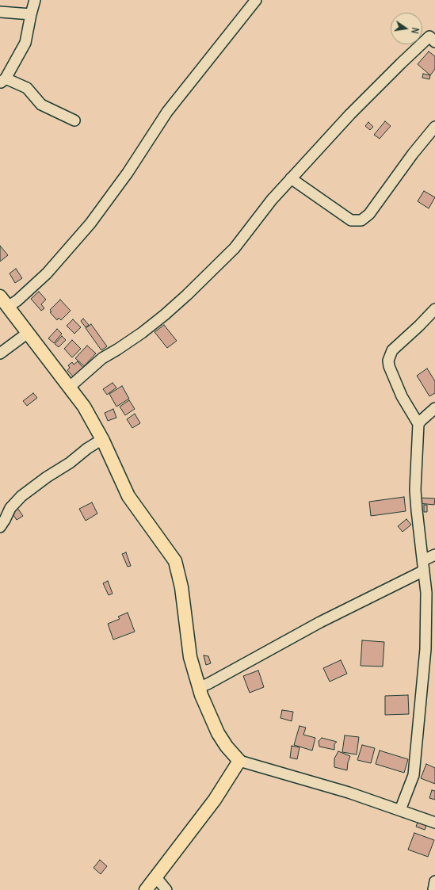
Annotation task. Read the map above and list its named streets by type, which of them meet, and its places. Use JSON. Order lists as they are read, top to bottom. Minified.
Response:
{"north":"right"}
